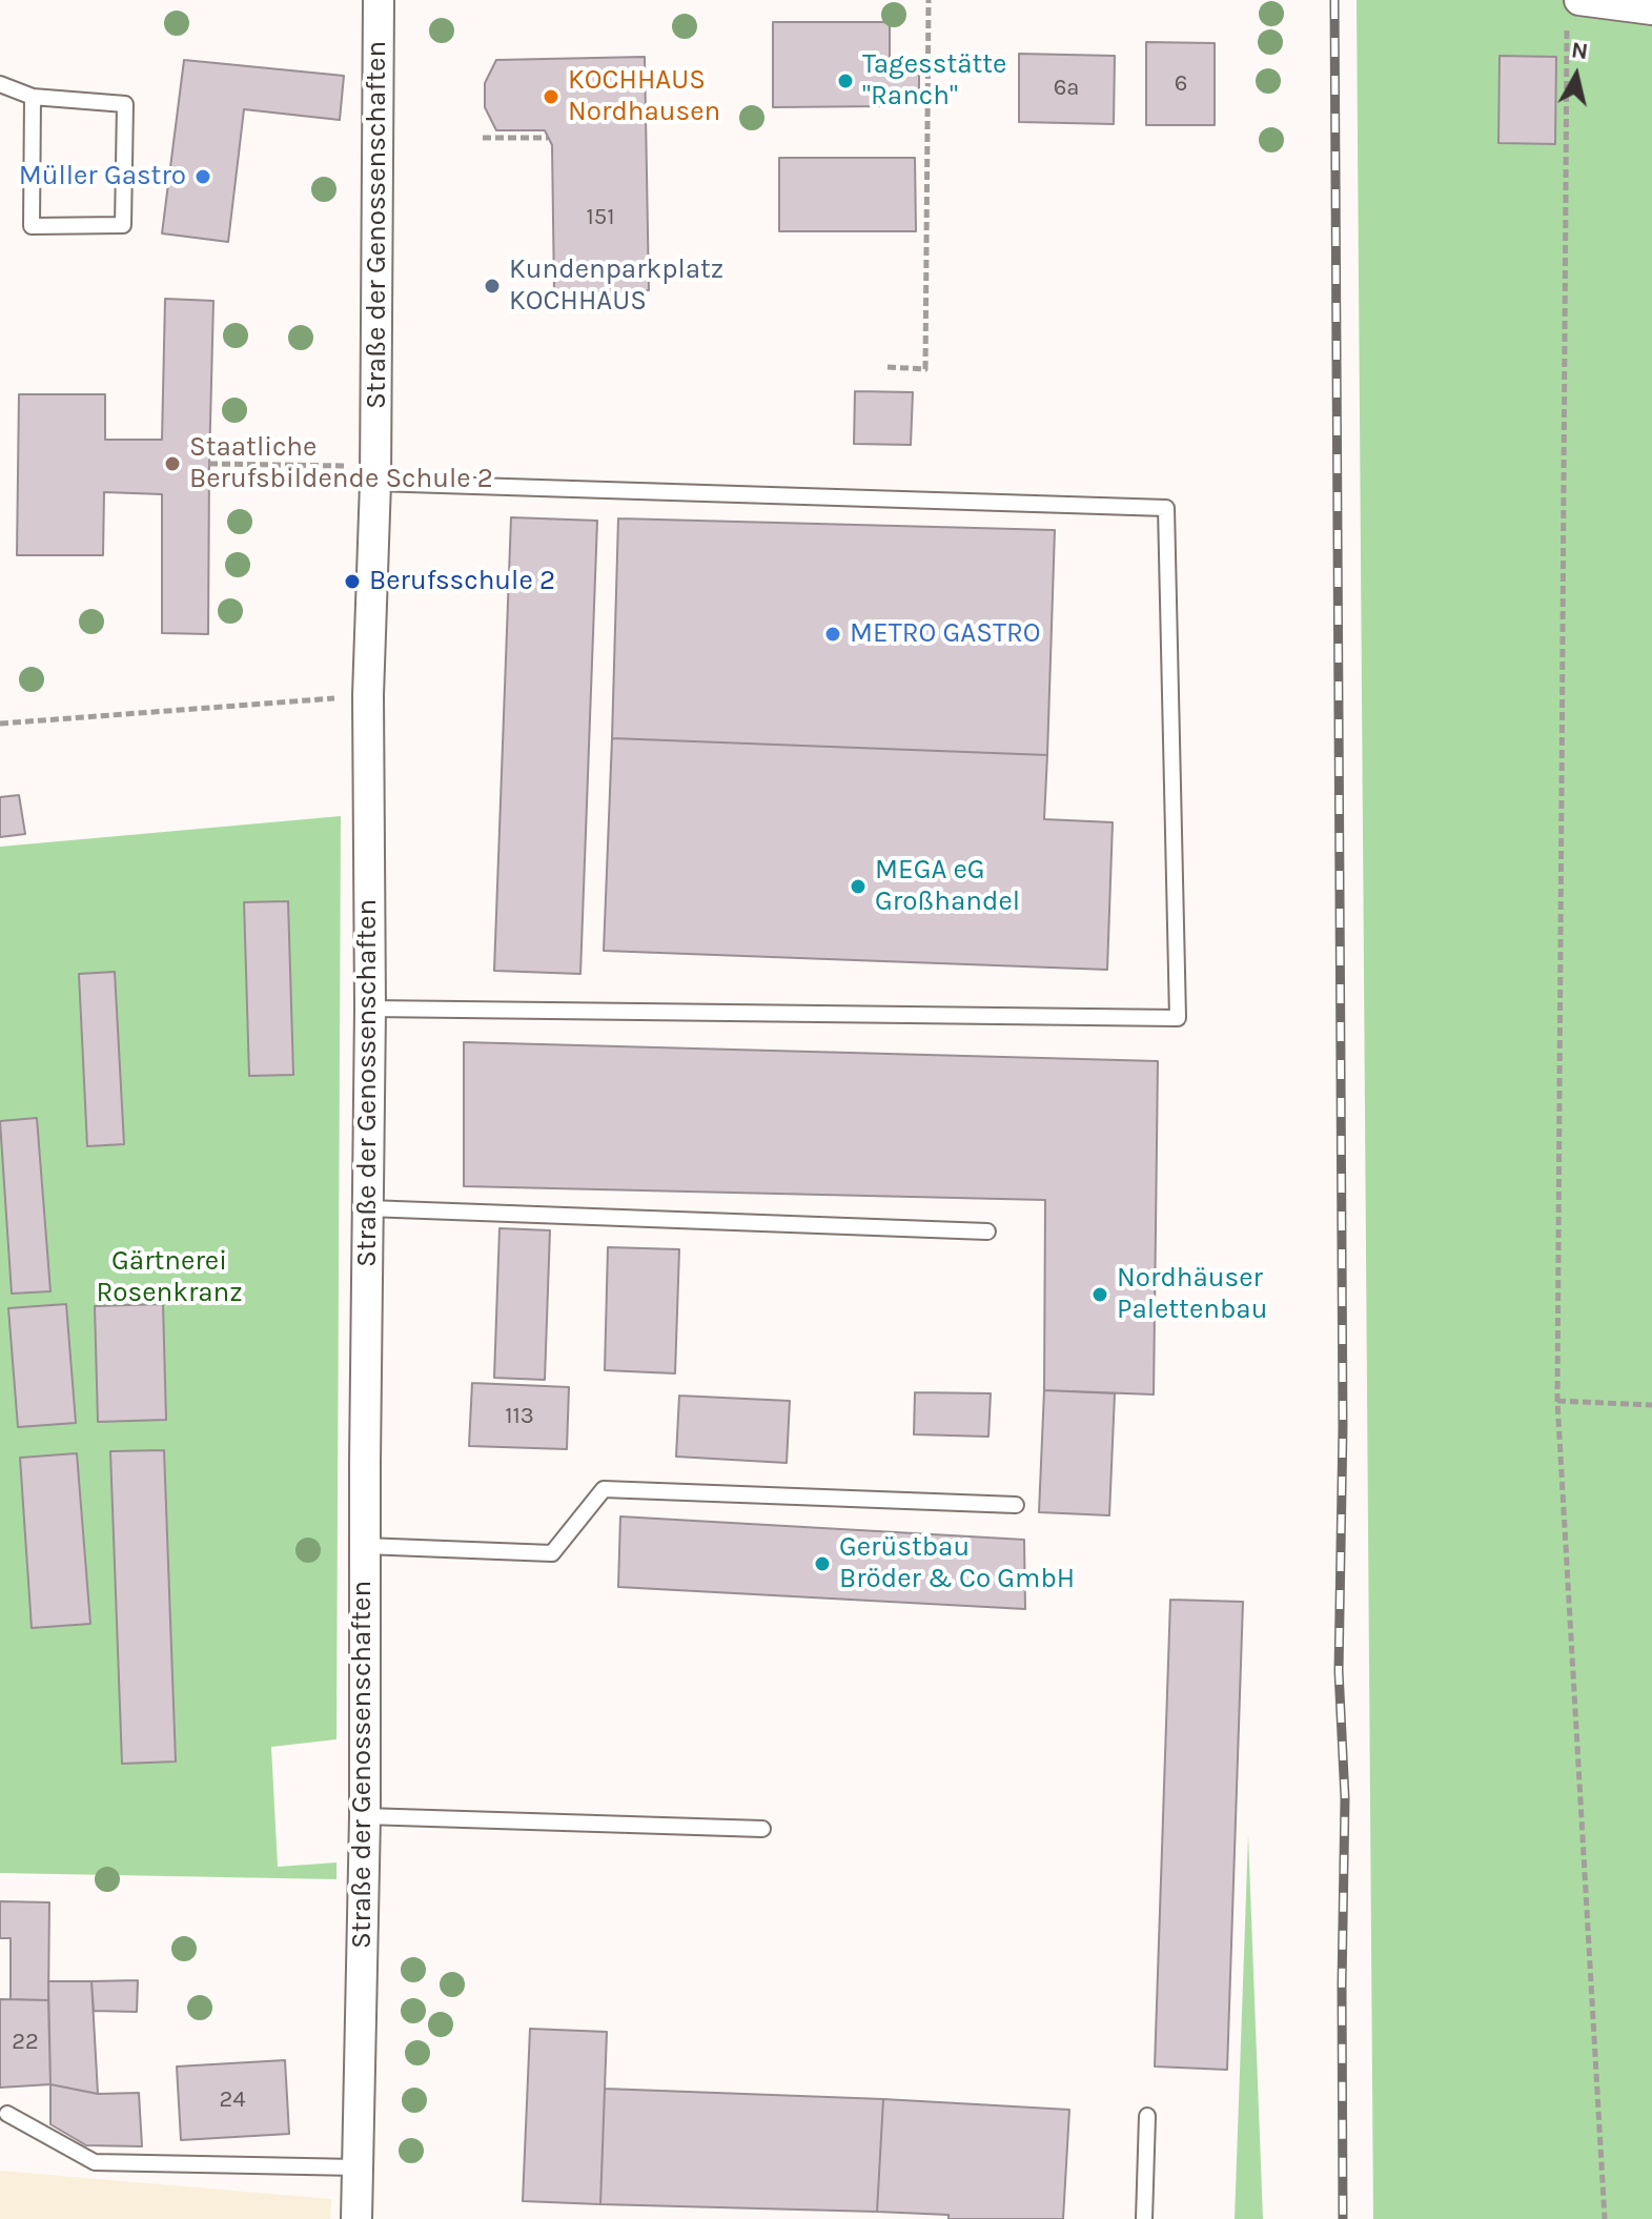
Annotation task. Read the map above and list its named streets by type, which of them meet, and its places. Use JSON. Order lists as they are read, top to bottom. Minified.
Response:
{"streets":{"street":["Straße der Genossenschaften"]},"parks":["Gärtnerei Rosenkranz"],"places":["Tagesstätte \"Ranch\"","KOCHHAUS Nordhausen","Müller Gastro","Kundenparkplatz KOCHHAUS","Staatliche Berufsbildende Schule 2","Berufsschule 2","METRO GASTRO","MEGA eG Großhandel","Nordhäuser Palettenbau","Gerüstbau Bröder & Co GmbH"],"house_numbers":["6","6a","151","113","22","24"],"north":"top"}
